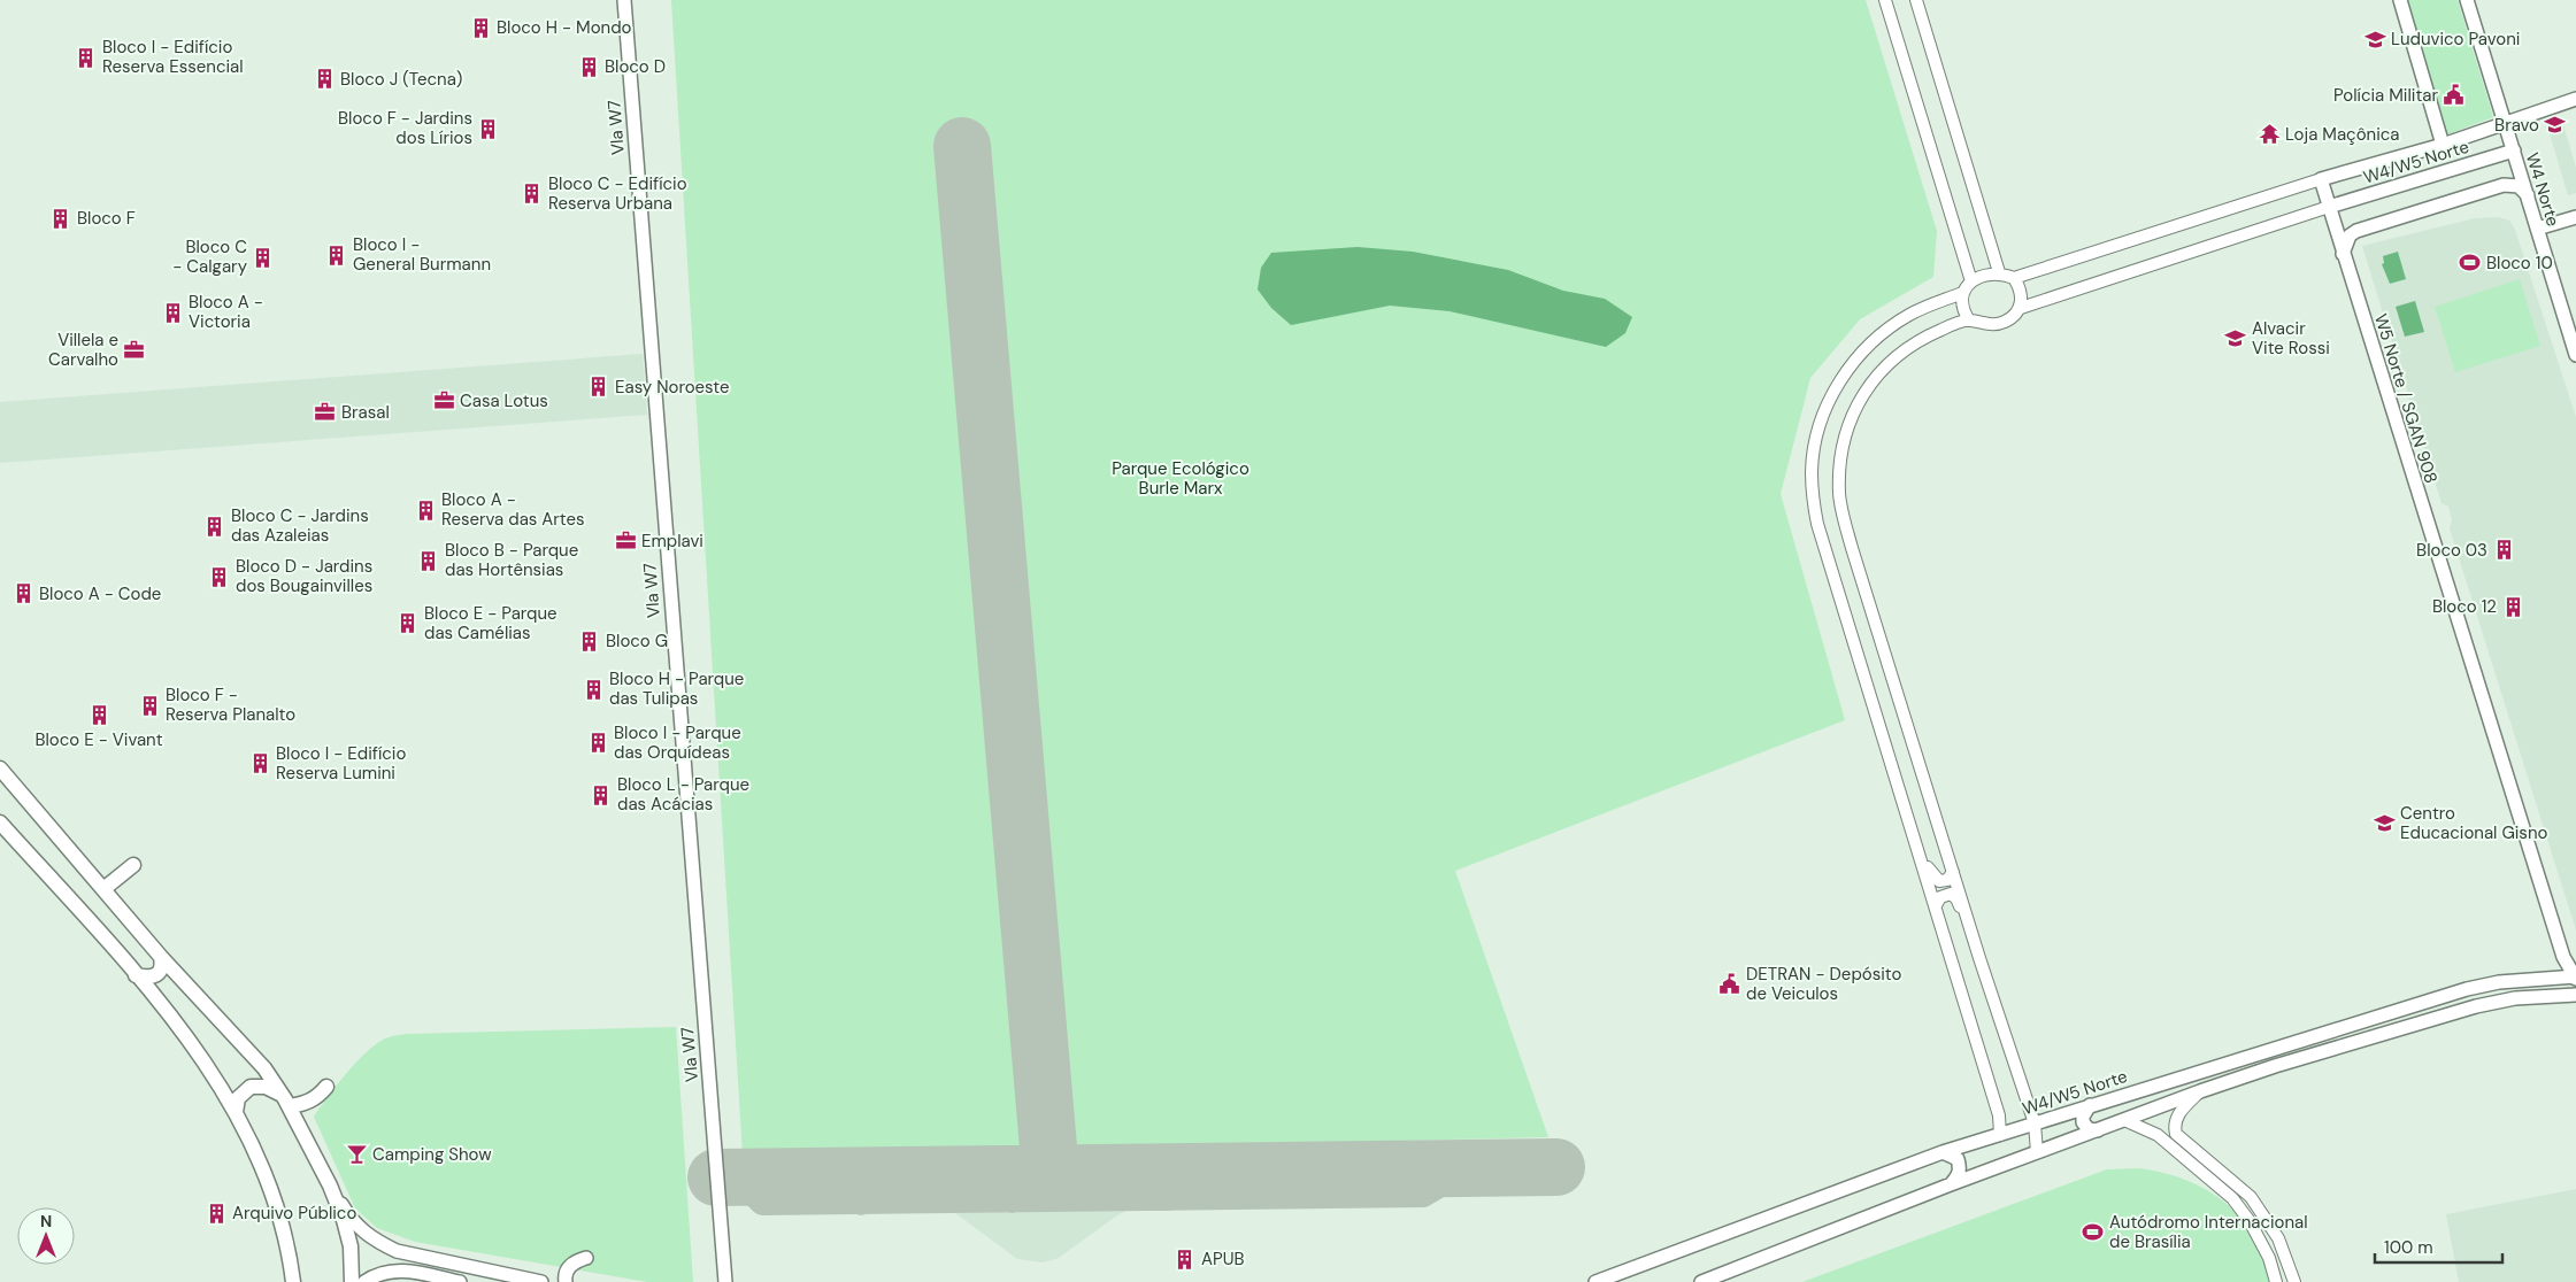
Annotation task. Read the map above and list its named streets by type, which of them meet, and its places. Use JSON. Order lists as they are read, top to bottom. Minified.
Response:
{"streets":{"main road":["Vla W7","W4/W5 Norte","W4 Norte","W5 Norte / SGAN 908"]},"crossings":[["W4/W5 Norte","W4 Norte"],["W4/W5 Norte","W5 Norte / SGAN 908"]],"parks":["Parque Ecológico Burle Marx"],"places":{"building":["Bloco H - Mondo","Bloco I - Edifício Reserva Essencial","Bloco D","Bloco J (Tecna)","Bloco F - Jardins dos Lírios","Bloco C - Edifício Reserva Urbana","Bloco F","Bloco I - General Burmann","Bloco C - Calgary","Bloco A - Victoria","Easy Noroeste","Bloco A - Reserva das Artes","Bloco C - Jardins das Azaleias","Bloco 03","Bloco B - Parque das Hortênsias","Bloco D - Jardins dos Bougainvilles","Bloco A - Code","Bloco 12","Bloco E - Parque das Camélias","Bloco G","Bloco H - Parque das Tulipas","Bloco F - Reserva Planalto","Bloco E - Vivant","Bloco I - Parque das Orquídeas","Bloco I - Edifício Reserva Lumini","Bloco L - Parque das Acácias","Arquivo Público","APUB"],"school or university":["Luduvico Pavoni","Bravo","Alvacir Vite Rossi","Centro Educacional Gisno"],"public building":["Polícia Militar","DETRAN - Depósito de Veiculos"],"temple":["Loja Maçônica"],"sports":["Bloco 10","Autódromo Internacional de Brasília"],"office":["Villela e Carvalho","Casa Lotus","Brasal","Emplavi"],"bar":["Camping Show"]},"scale_bar":"100 m","north":"top"}
